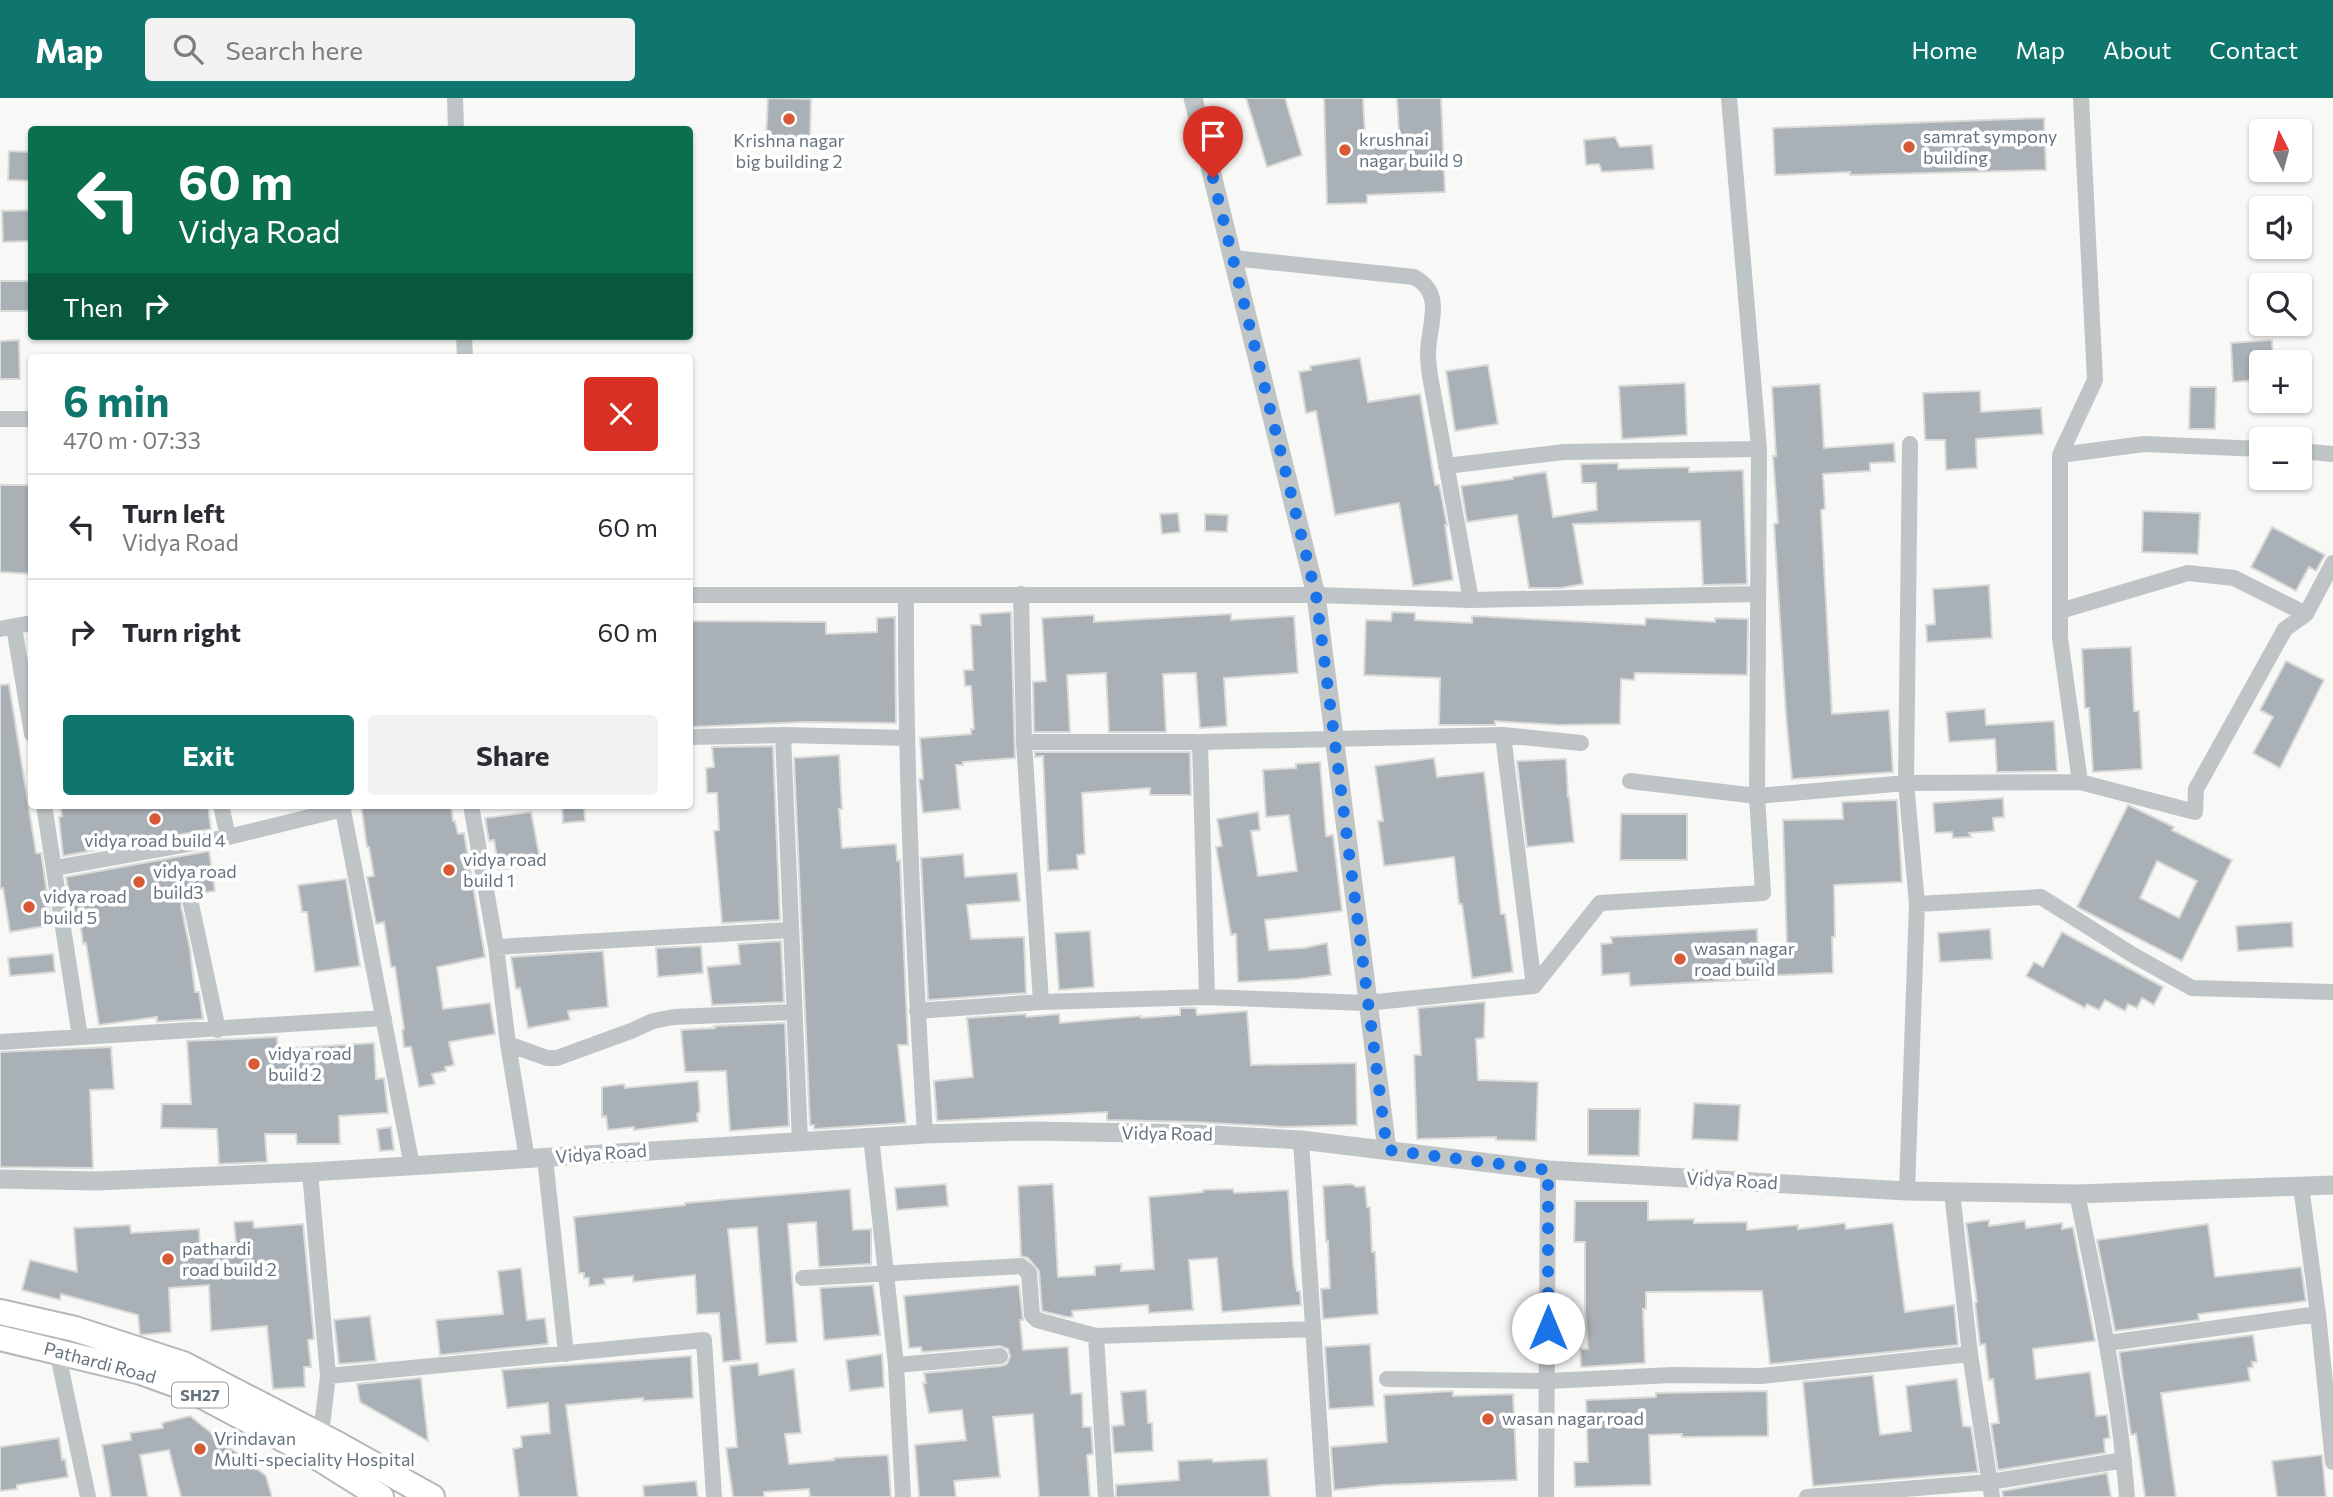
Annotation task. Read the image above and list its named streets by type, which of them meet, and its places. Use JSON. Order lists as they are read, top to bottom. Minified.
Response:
{"streets":{"main road":["Pathardi Road","SH27"],"street":["Vidya Road"]},"places":["Krishna nagar big building 2","samrat sympony building","krushnai nagar build 9","vidya road build 4","vidya road build 1","vidya road build3","vidya road build 5","wasan nagar road build","vidya road build 2","pathardi road build 2","wasan nagar road","Vrindavan Multi-speciality Hospital"],"north":"top","page":{"header":"Map","search":"Search here","nav":["Home","Map","About","Contact"],"map_buttons":["+","−"],"turn":["60 m","Vidya Road"],"then":"Then","heading":["6 min","470 m · 07:33"],"list":[{"name":"Turn left","note":"Vidya Road","value":"60 m"},{"name":"Turn right","value":"60 m"}],"buttons":["Exit","Share"]}}
